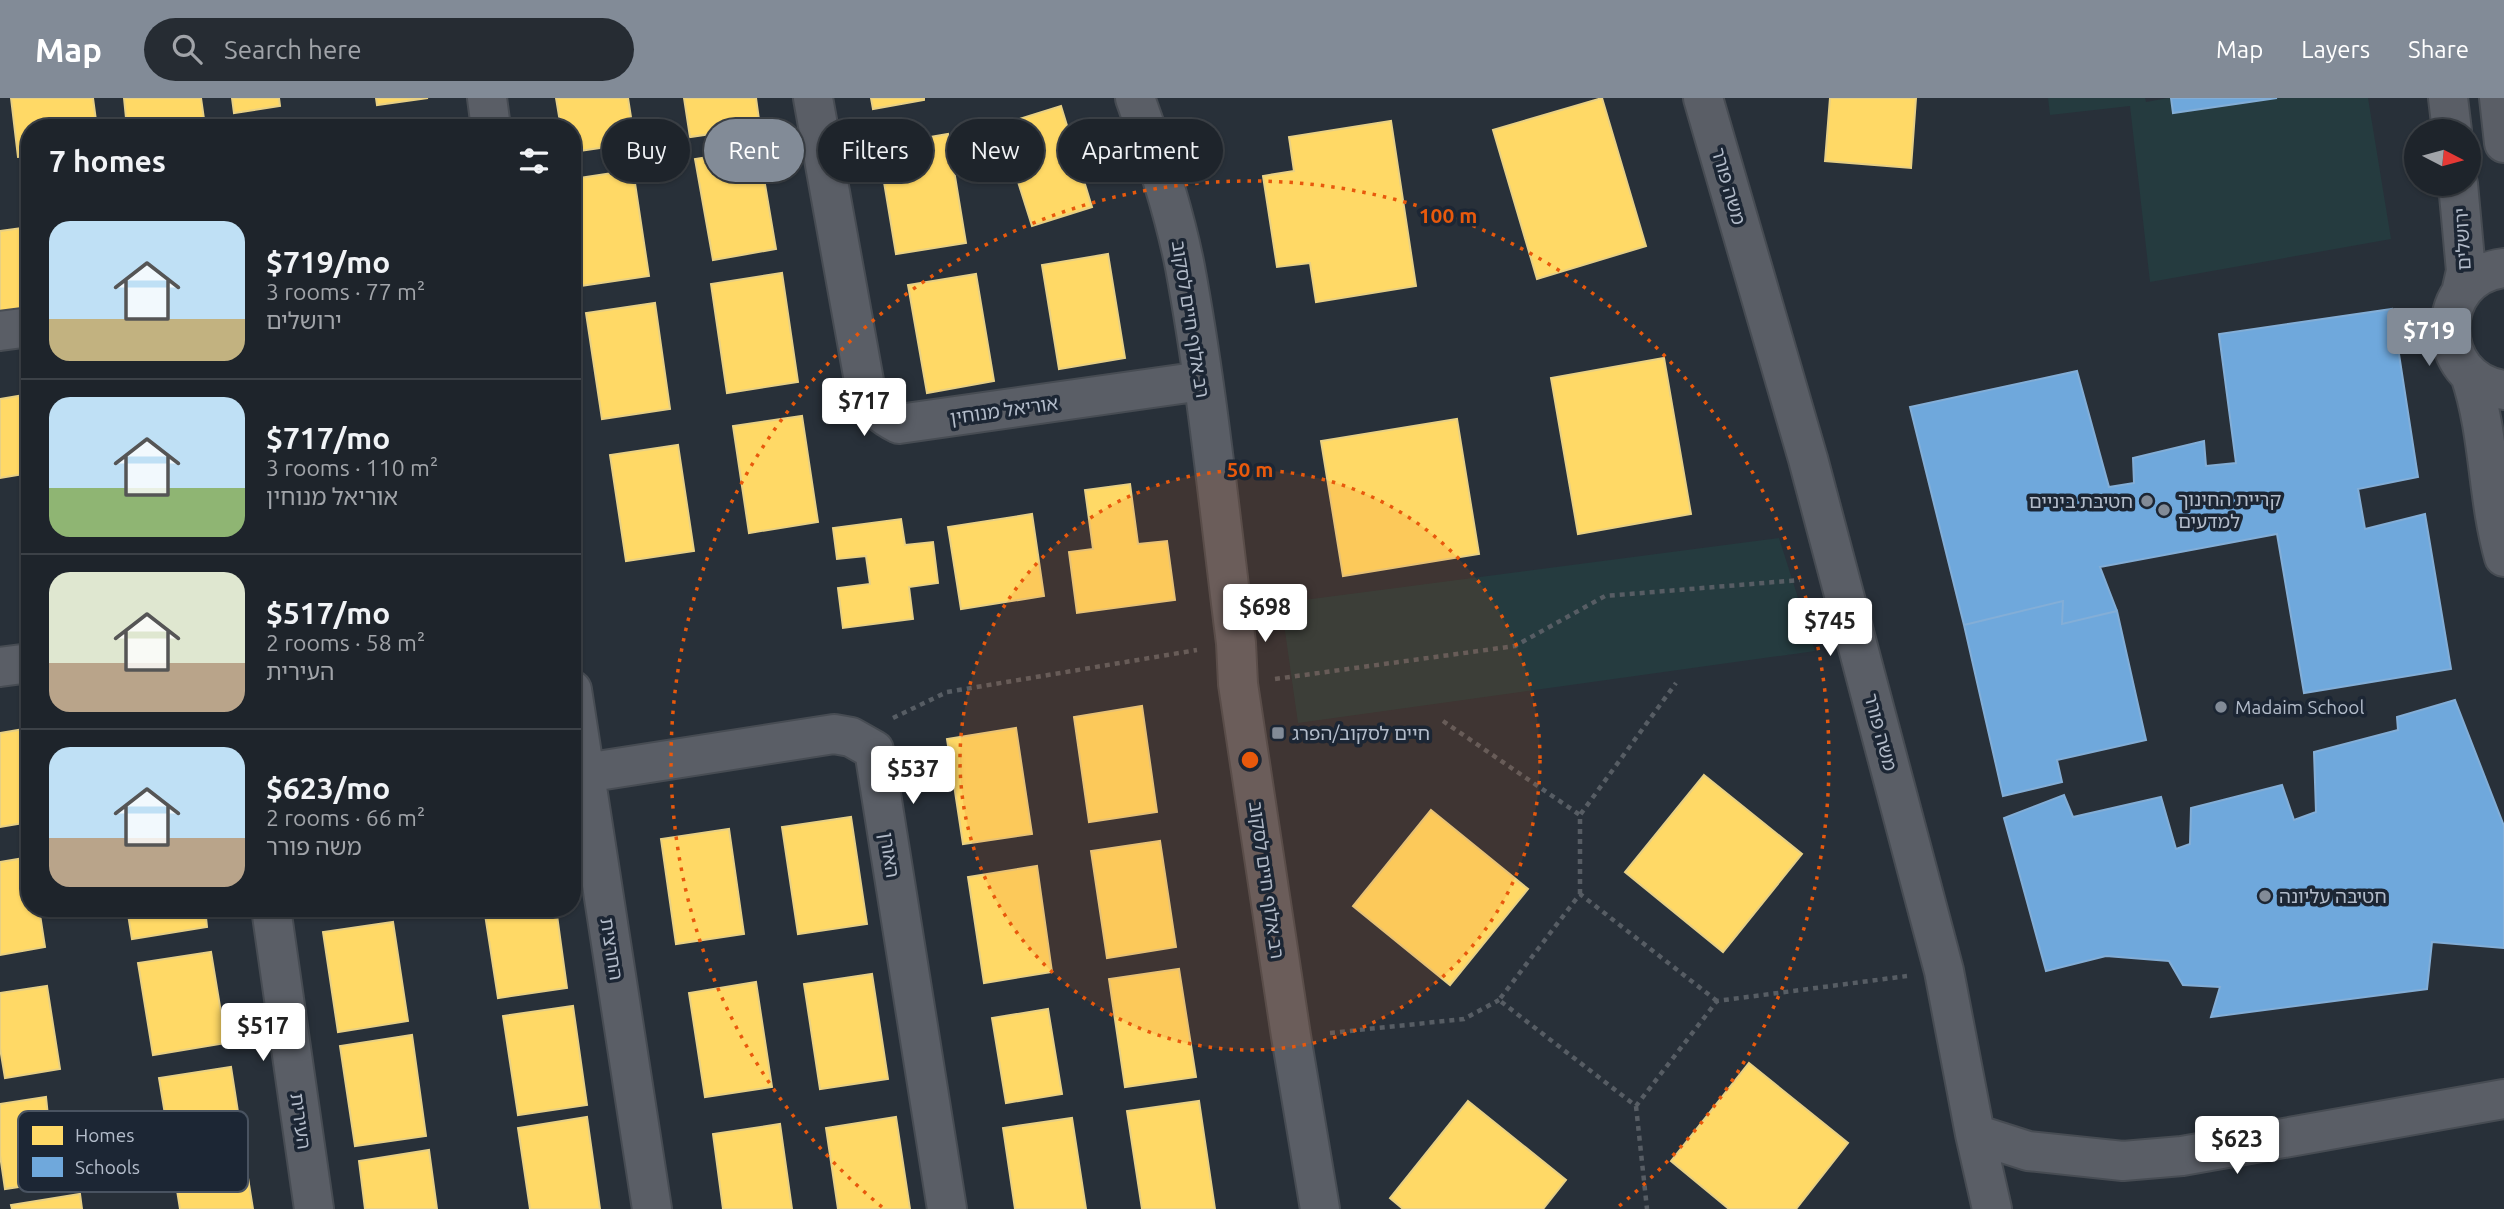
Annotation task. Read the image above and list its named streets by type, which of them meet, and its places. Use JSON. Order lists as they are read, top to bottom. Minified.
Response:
{"streets":{"street":["משה פורר","ירושלים","רב אלוף חיים לסקוב","אוריאל מנוחין","האורן","החרצית","העירית"]},"crossings":[["רב אלוף חיים לסקוב","אוריאל מנוחין"]],"places":{"other":["חטיבת ביניים","קריית החינוך למדעים","Madaim School","חטיבה עליונה"],"transit":["חיים לסקוב/הפרג"]},"legend":["Homes","Schools"],"north":"right","page":{"header":"Map","search":"Search here","nav":["Map","Layers","Share"],"chip":["Buy","Rent","Filters","New","Apartment"],"heading":"7 homes","list":[{"name":"$719/mo","note":"3 rooms · 77 m² · ירושלים"},{"name":"$717/mo","note":"3 rooms · 110 m² · אוריאל מנוחין"},{"name":"$517/mo","note":"2 rooms · 58 m² · העירית"},{"name":"$623/mo","note":"2 rooms · 66 m² · משה פורר"}],"price":["$719","$717","$698","$745","$537","$517","$623"]},"rings":["100 m","50 m"]}
